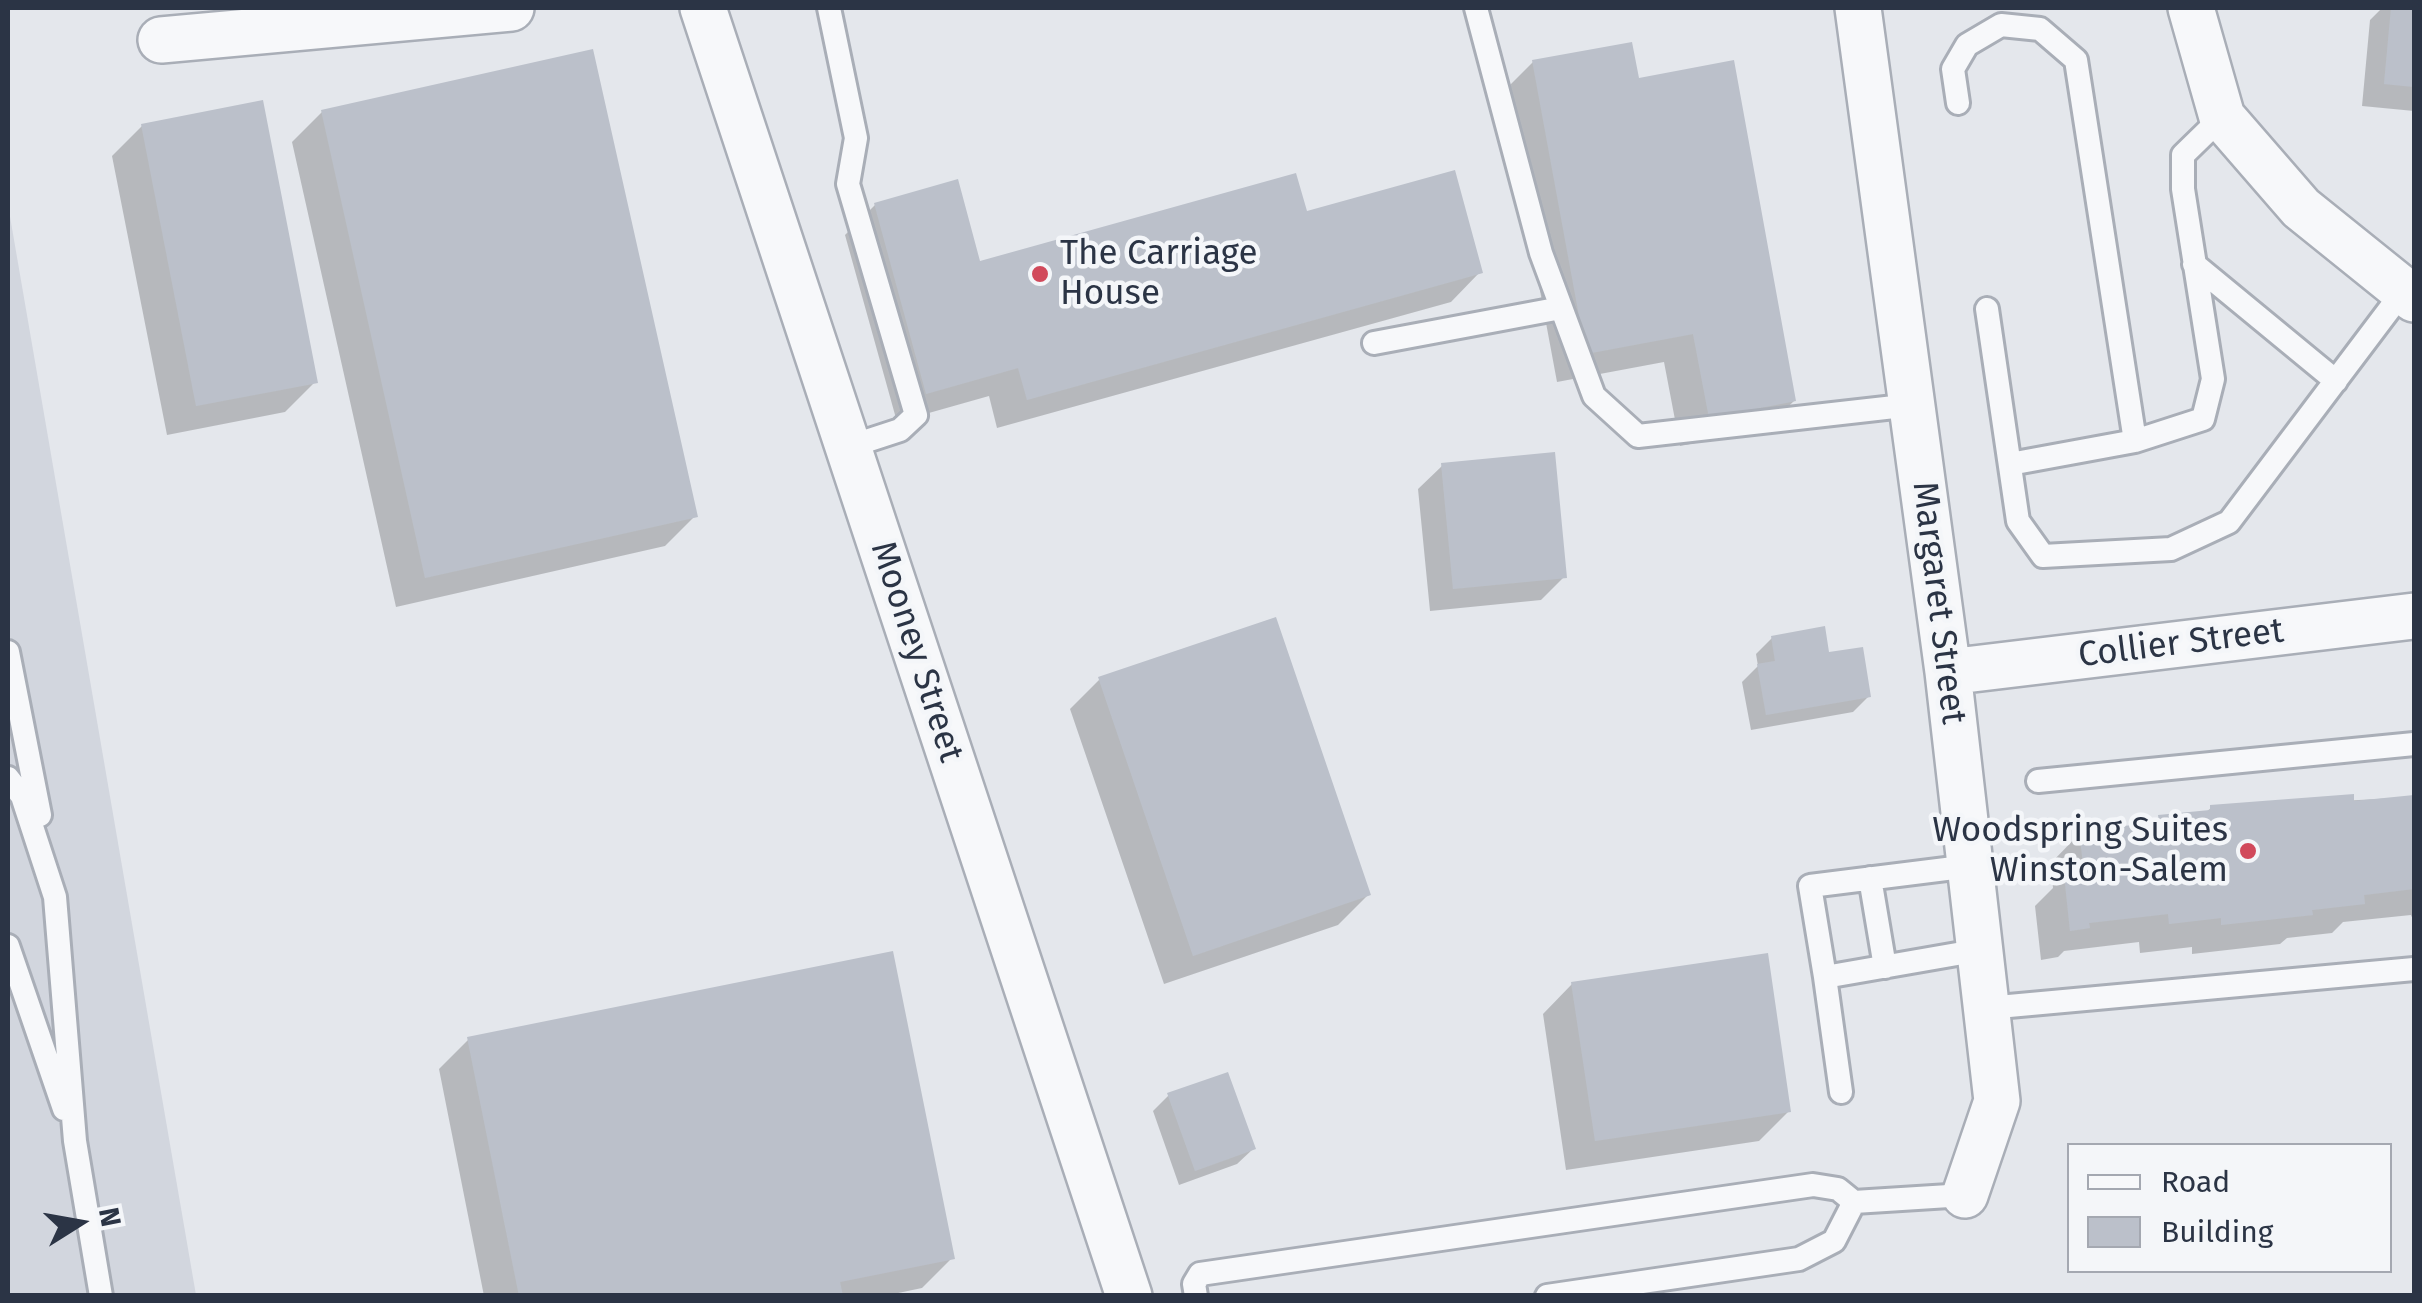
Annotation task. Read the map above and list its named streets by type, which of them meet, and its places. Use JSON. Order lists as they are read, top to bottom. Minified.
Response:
{"streets":{"street":["Margaret Street","Collier Street","Mooney Street"]},"crossings":[["Margaret Street","Collier Street"]],"places":["The Carriage House","Woodspring Suites Winston-Salem"],"legend":["Road","Building"],"north":"right"}
